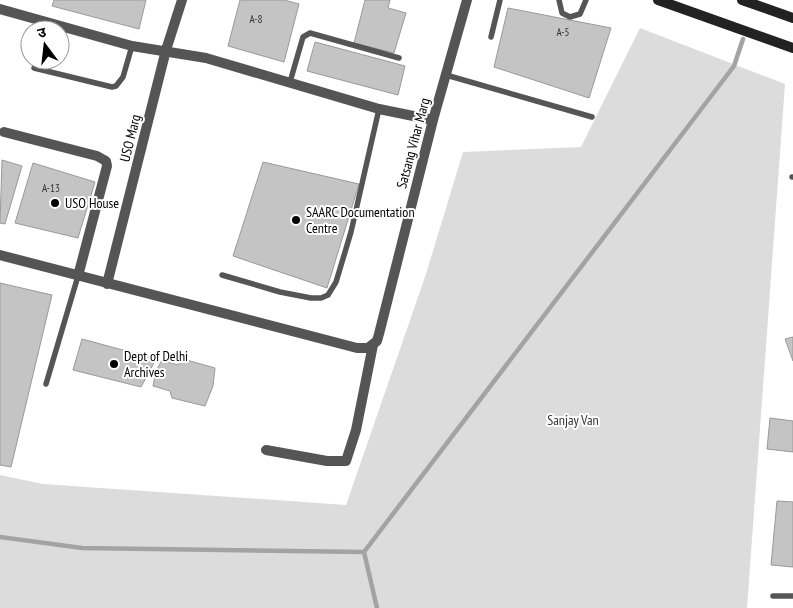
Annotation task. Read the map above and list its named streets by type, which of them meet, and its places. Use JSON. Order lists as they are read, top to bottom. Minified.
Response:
{"streets":{"street":["USO Marg","Satsang Vihar Marg"]},"parks":["Sanjay Van"],"places":["USO House","SAARC Documentation Centre","Dept of Delhi Archives"],"house_numbers":["A-8","A-5","A-13"],"north":"top"}
